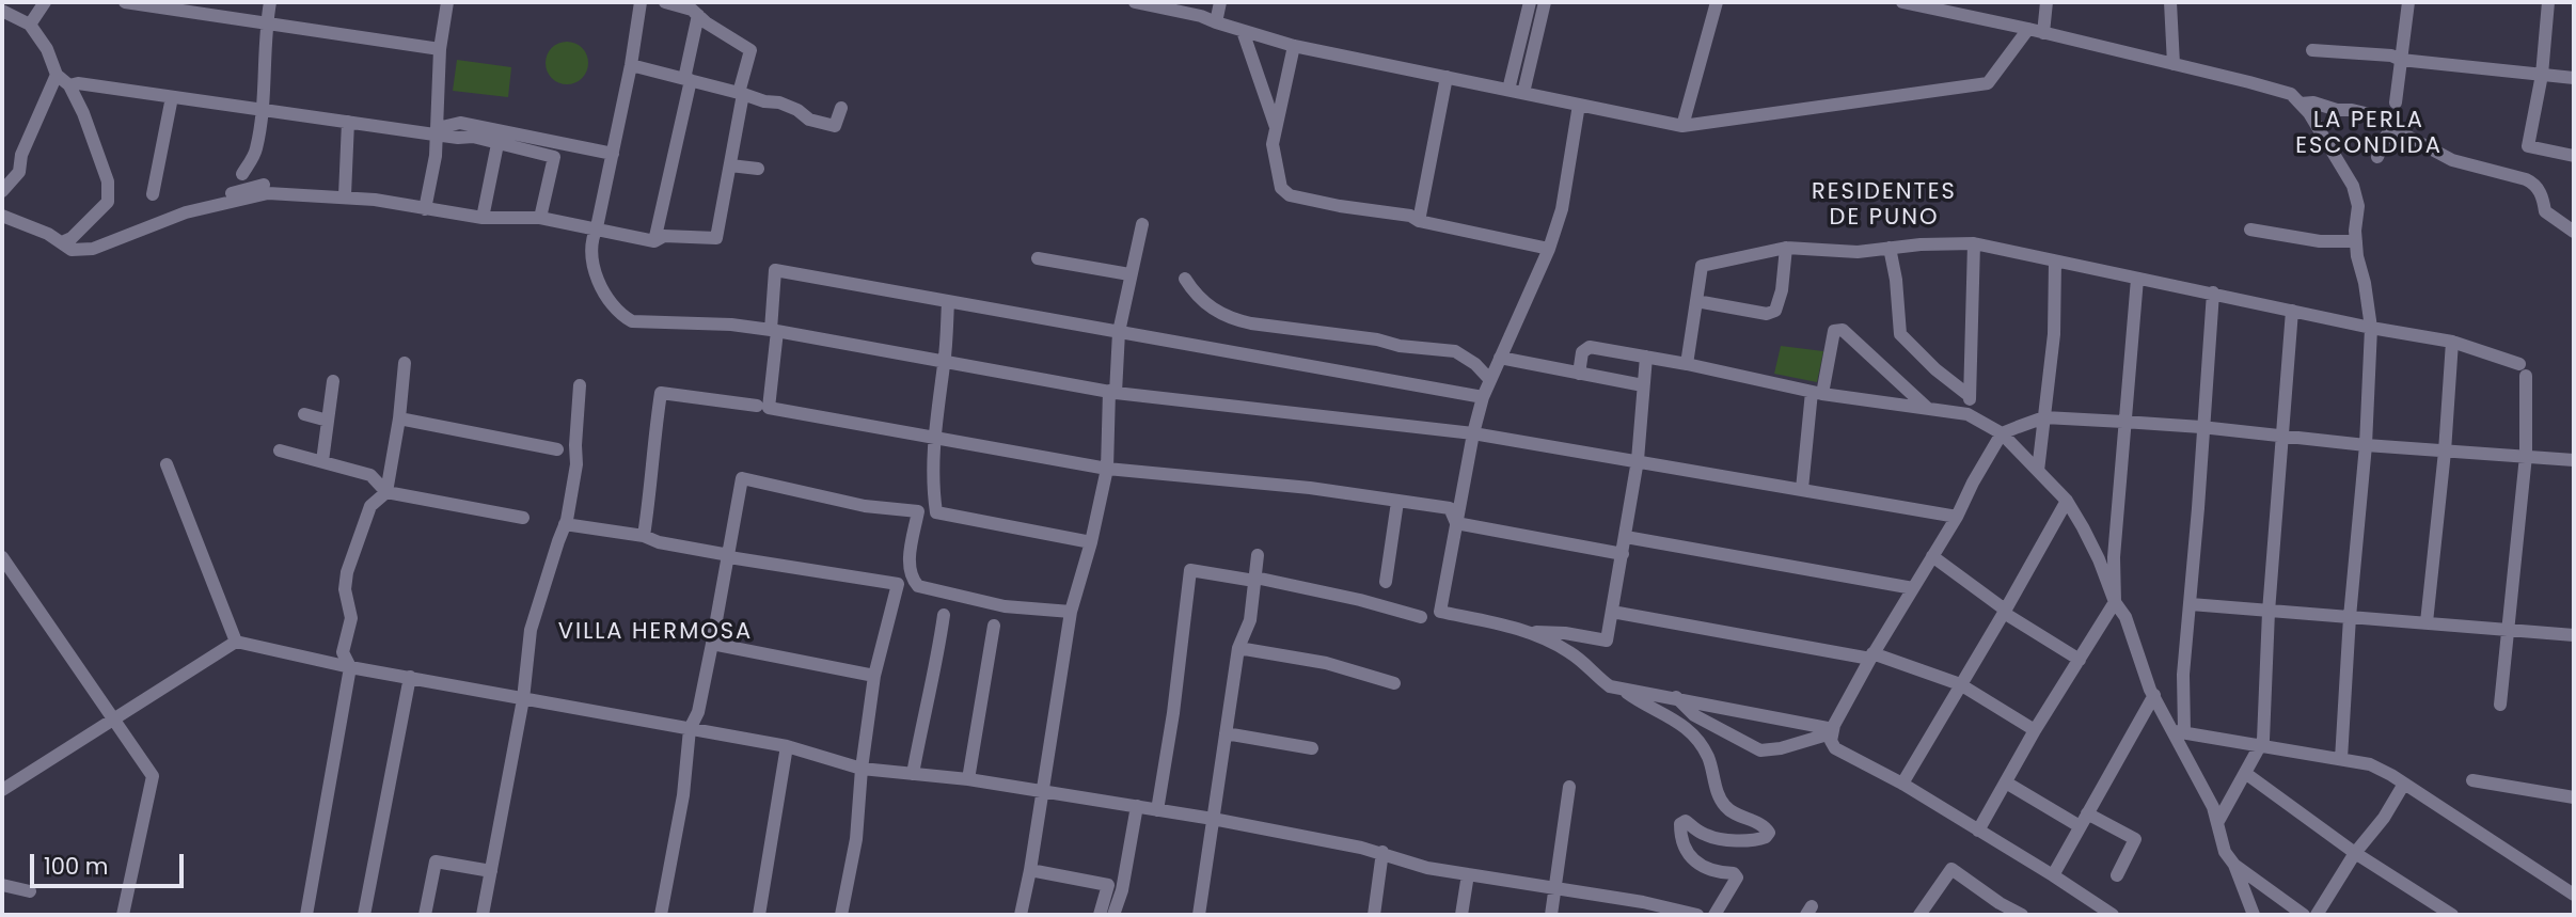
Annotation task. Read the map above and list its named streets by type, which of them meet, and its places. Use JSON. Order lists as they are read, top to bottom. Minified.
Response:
{"districts":["LA PERLA ESCONDIDA","RESIDENTES DE PUNO","VILLA HERMOSA"],"scale_bar":"100 m"}
